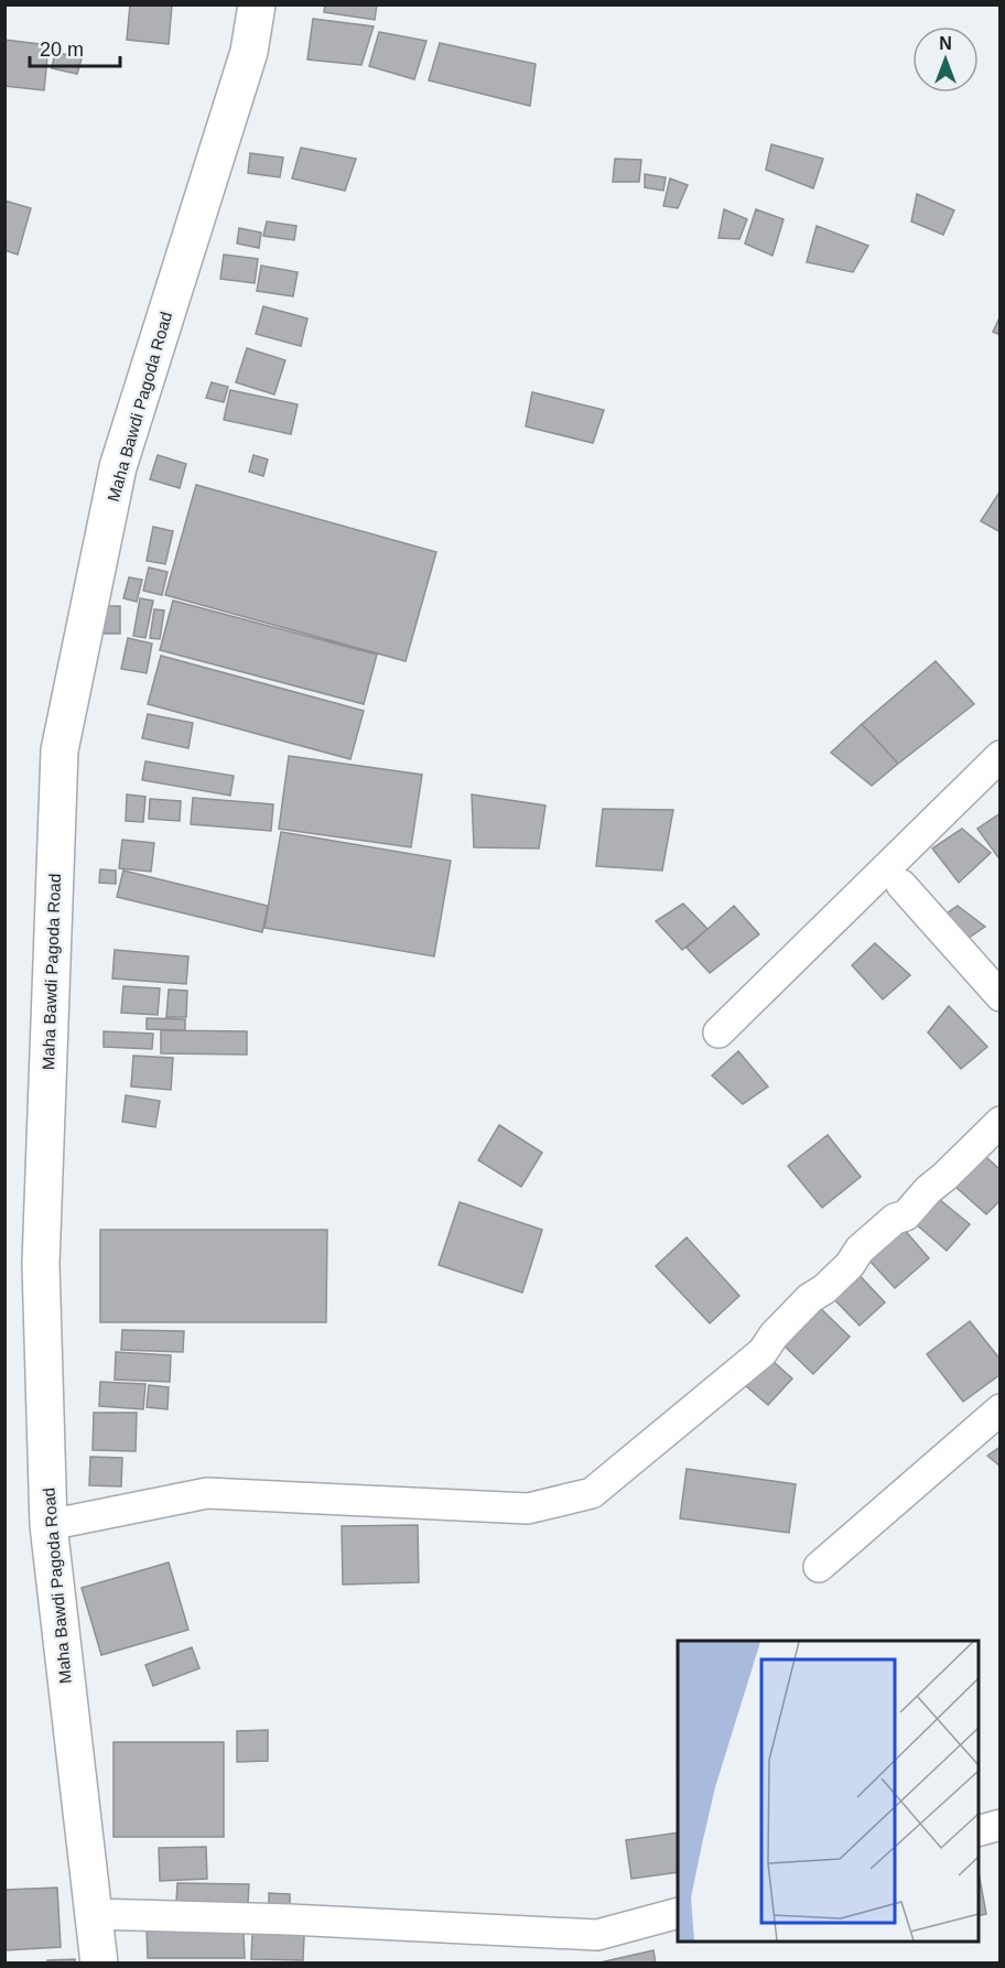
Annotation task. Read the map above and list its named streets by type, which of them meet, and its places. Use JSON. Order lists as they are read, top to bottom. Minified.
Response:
{"streets":{"street":["Maha Bawdi Pagoda Road"]},"scale_bar":"20 m","north":"top"}
